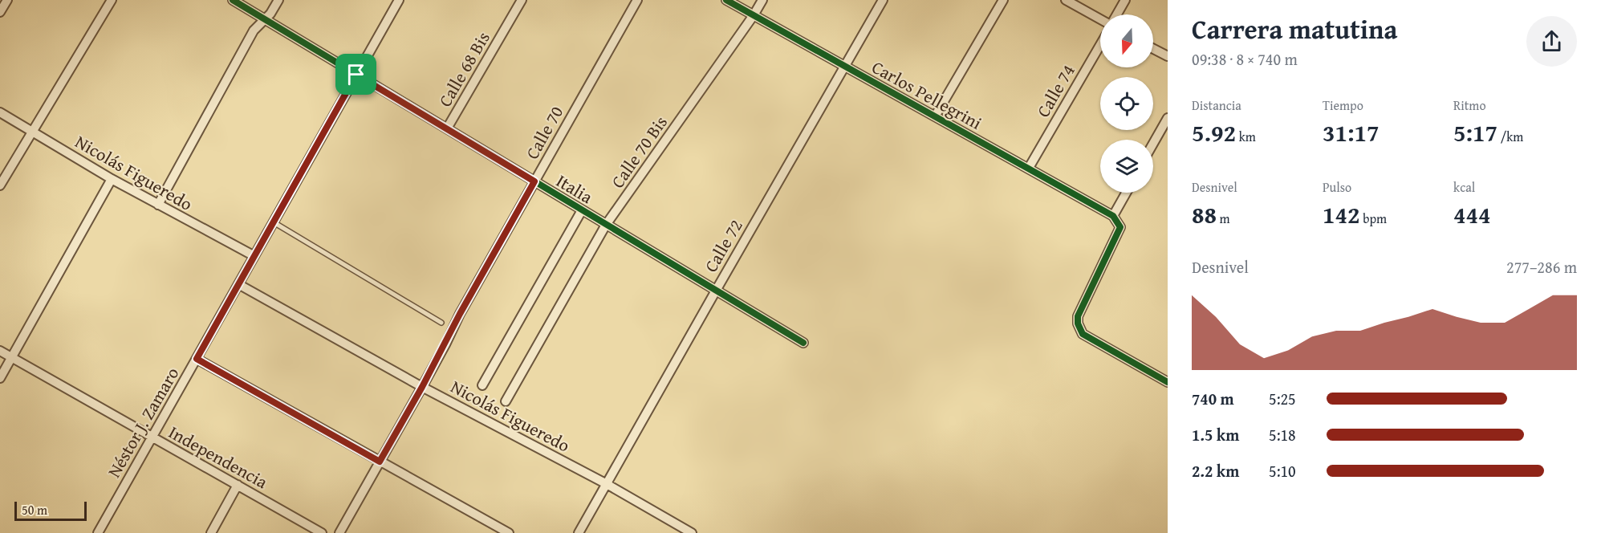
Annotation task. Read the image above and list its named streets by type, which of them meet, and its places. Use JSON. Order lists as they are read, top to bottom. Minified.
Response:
{"streets":{"street":["Calle 68 Bis","Calle 74","Carlos Pellegrini","Calle 70","Calle 70 Bis","Nicolás Figueredo","Italia","Calle 72","Néstor J. Zamaro","Independencia"]},"crossings":[["Calle 68 Bis","Italia"],["Calle 74","Carlos Pellegrini"],["Carlos Pellegrini","Calle 70 Bis"],["Carlos Pellegrini","Calle 72"],["Calle 70","Nicolás Figueredo"],["Calle 70","Italia"],["Calle 70 Bis","Italia"],["Nicolás Figueredo","Calle 72"],["Nicolás Figueredo","Néstor J. Zamaro"],["Italia","Calle 72"],["Italia","Néstor J. Zamaro"],["Néstor J. Zamaro","Independencia"]],"scale_bar":"50 m","north":"bottom","page":{"heading":["Carrera matutina","09:38 · 8 × 740 m"],"stats":[["Distancia","5.92 km"],["Tiempo","31:17"],["Ritmo","5:17 /km"],["Desnivel","88 m"],["Pulso","142 bpm"],["kcal","444"]],"chart":["Desnivel","277–286 m"],"list":[{"name":"740 m","note":"5:25"},{"name":"1.5 km","note":"5:18"},{"name":"2.2 km","note":"5:10"}],"scale":"50 m"}}
